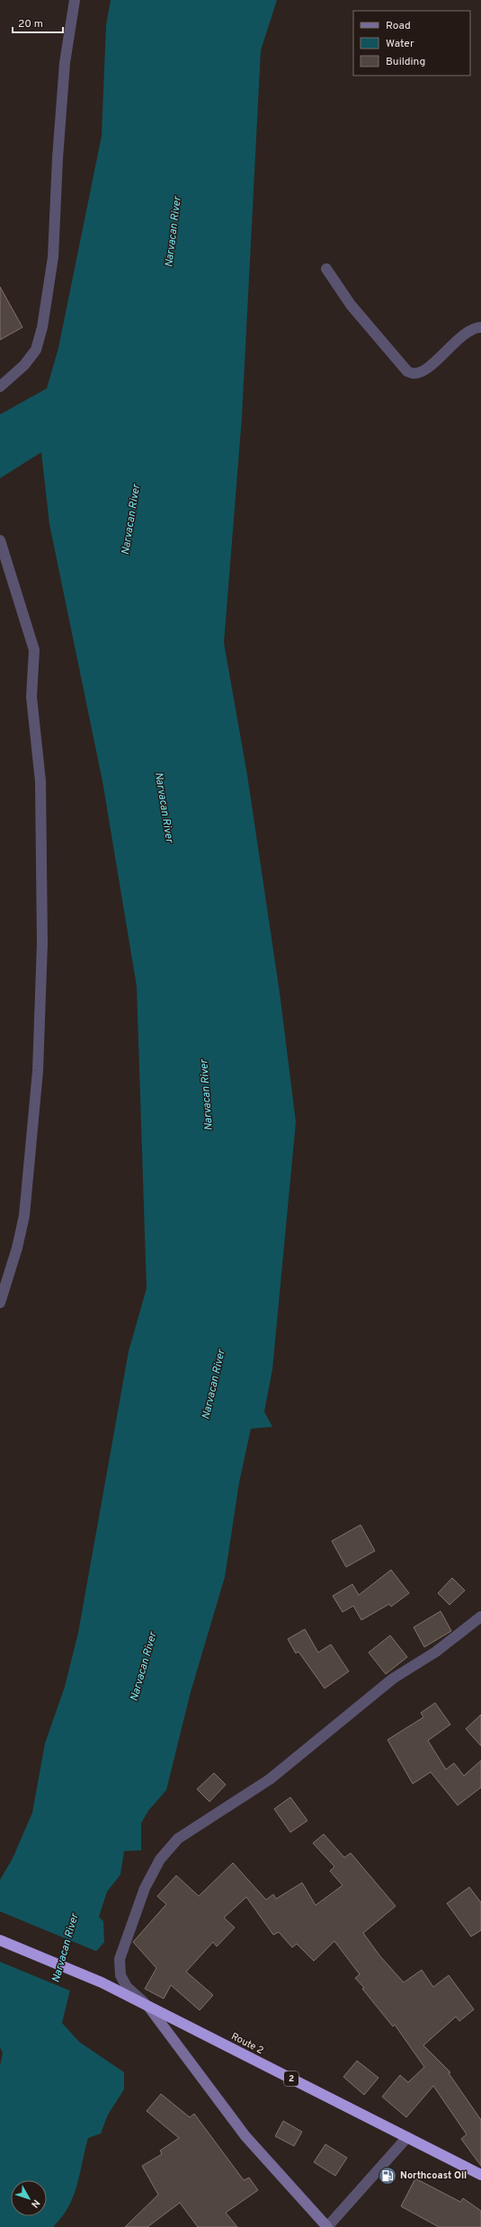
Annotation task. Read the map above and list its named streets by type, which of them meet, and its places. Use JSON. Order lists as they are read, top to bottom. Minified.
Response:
{"streets":{"highway":["Route 2","2"]},"water":["Narvacan River"],"places":{"fuel station":["Northcoast Oil"]},"legend":["Road","Water","Building"],"scale_bar":"20 m","north":"bottom right"}
